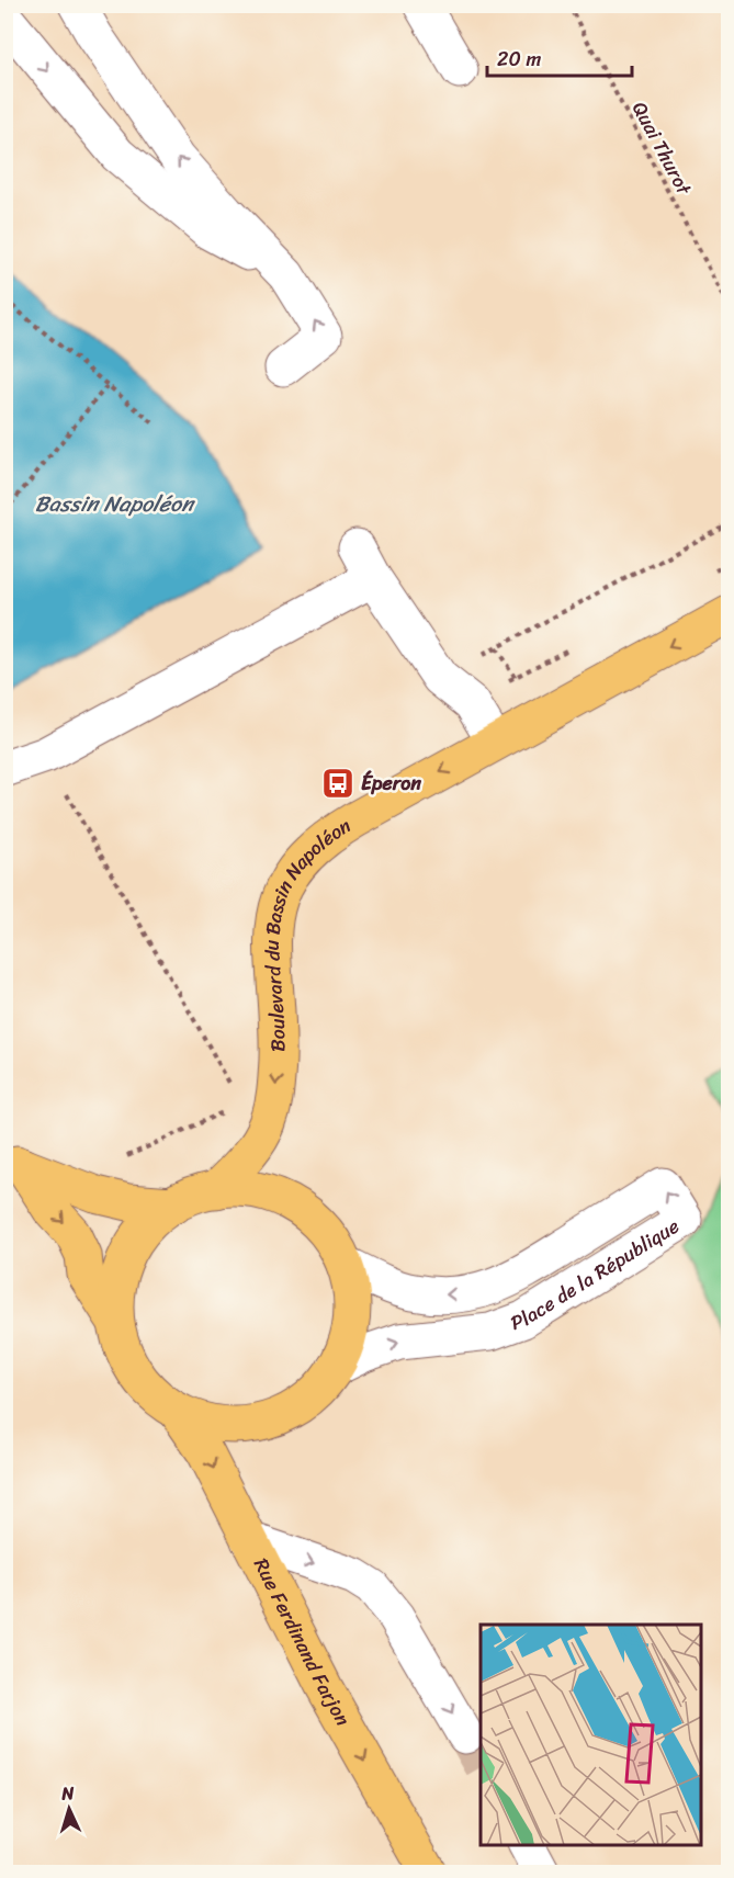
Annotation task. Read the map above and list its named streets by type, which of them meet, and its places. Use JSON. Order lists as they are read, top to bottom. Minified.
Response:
{"streets":{"main road":["Boulevard du Bassin Napoléon","Rue Ferdinand Farjon"],"lane":["Place de la République"],"path":["Quai Thurot"]},"one_way":["Boulevard du Bassin Napoléon","Rue Ferdinand Farjon"],"water":["Bassin Napoléon"],"places":{"bus stop":["Éperon"]},"scale_bar":"20 m","north":"top"}
